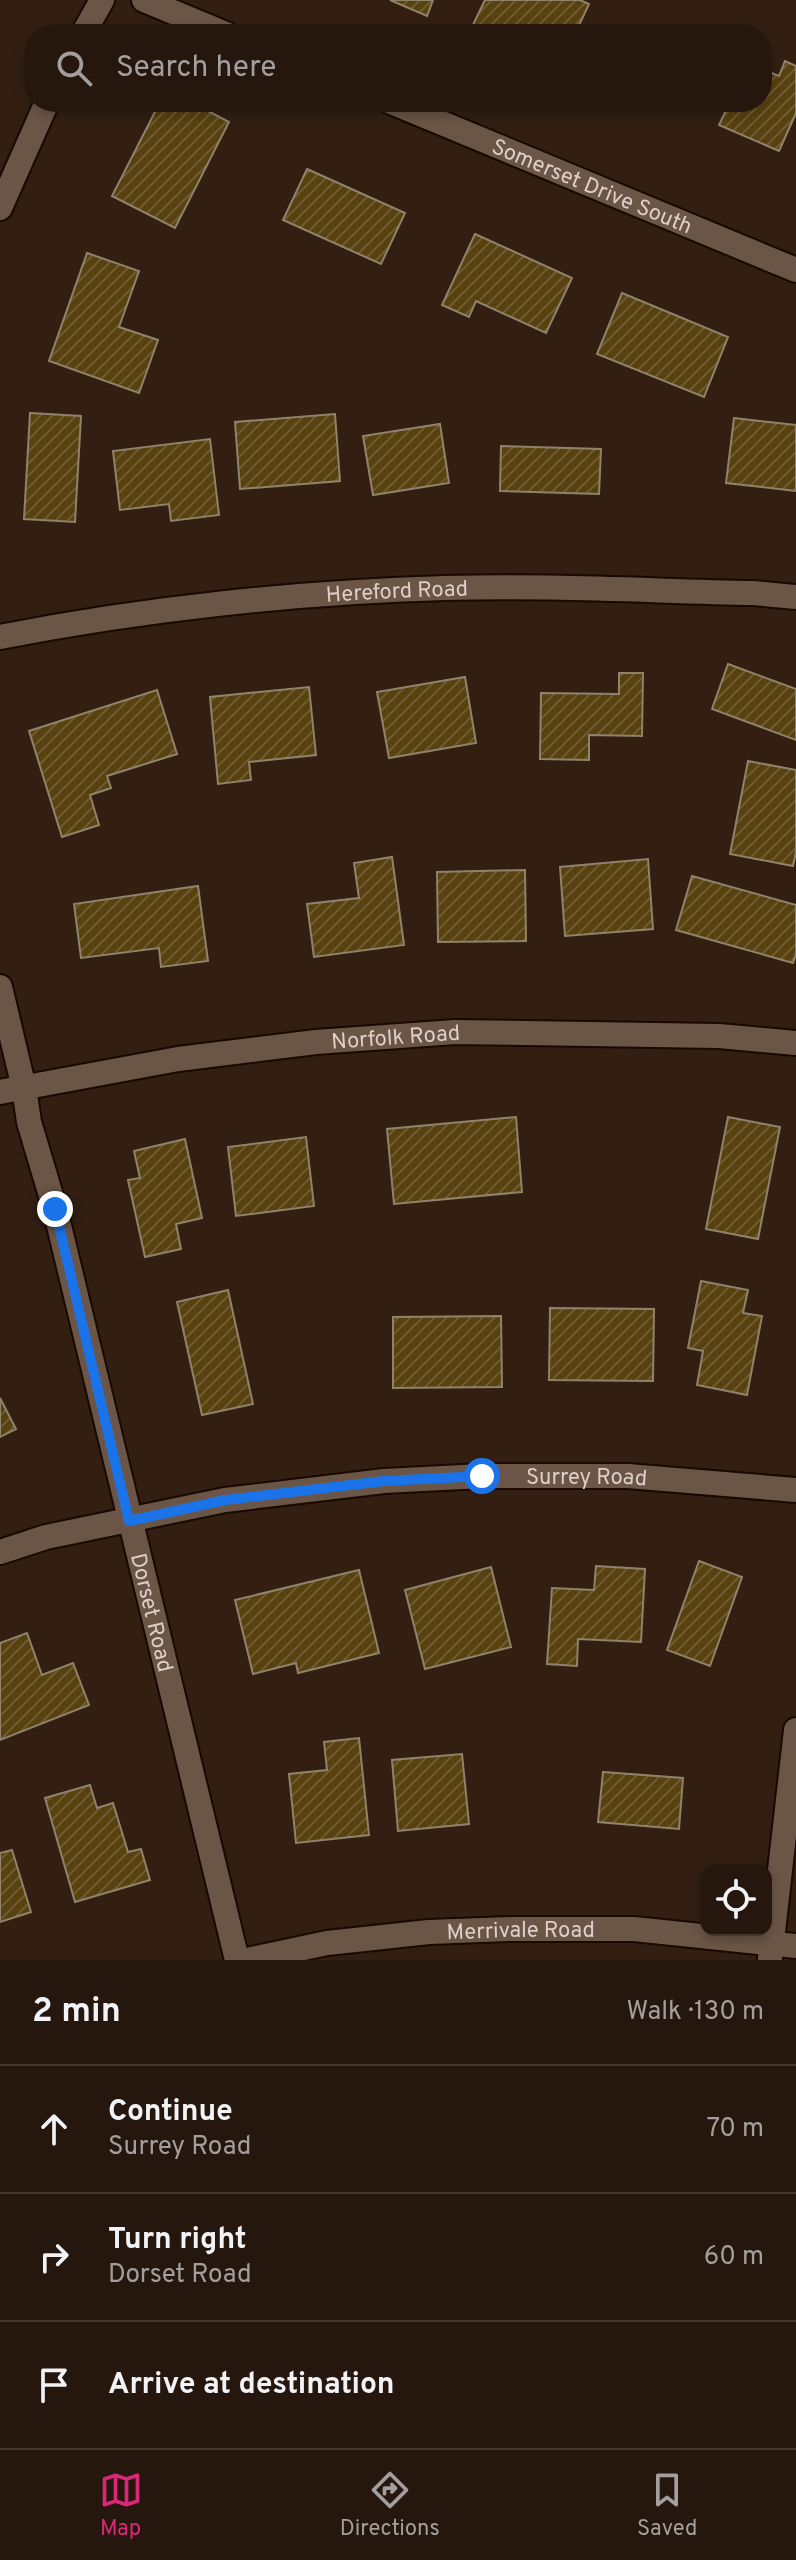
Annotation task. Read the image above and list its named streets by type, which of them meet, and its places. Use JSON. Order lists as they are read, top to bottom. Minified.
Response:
{"streets":{"street":["Somerset Drive South","Hereford Road","Norfolk Road","Surrey Road","Dorset Road","Merrivale Road"]},"crossings":[["Norfolk Road","Dorset Road"],["Surrey Road","Dorset Road"]],"page":{"search":"Search here","heading":["2 min","Walk · 130 m"],"list":[["Continue","Surrey Road","70 m"],["Turn right","Dorset Road","60 m"],"Arrive at destination"],"nav":["Map","Directions","Saved"]}}
